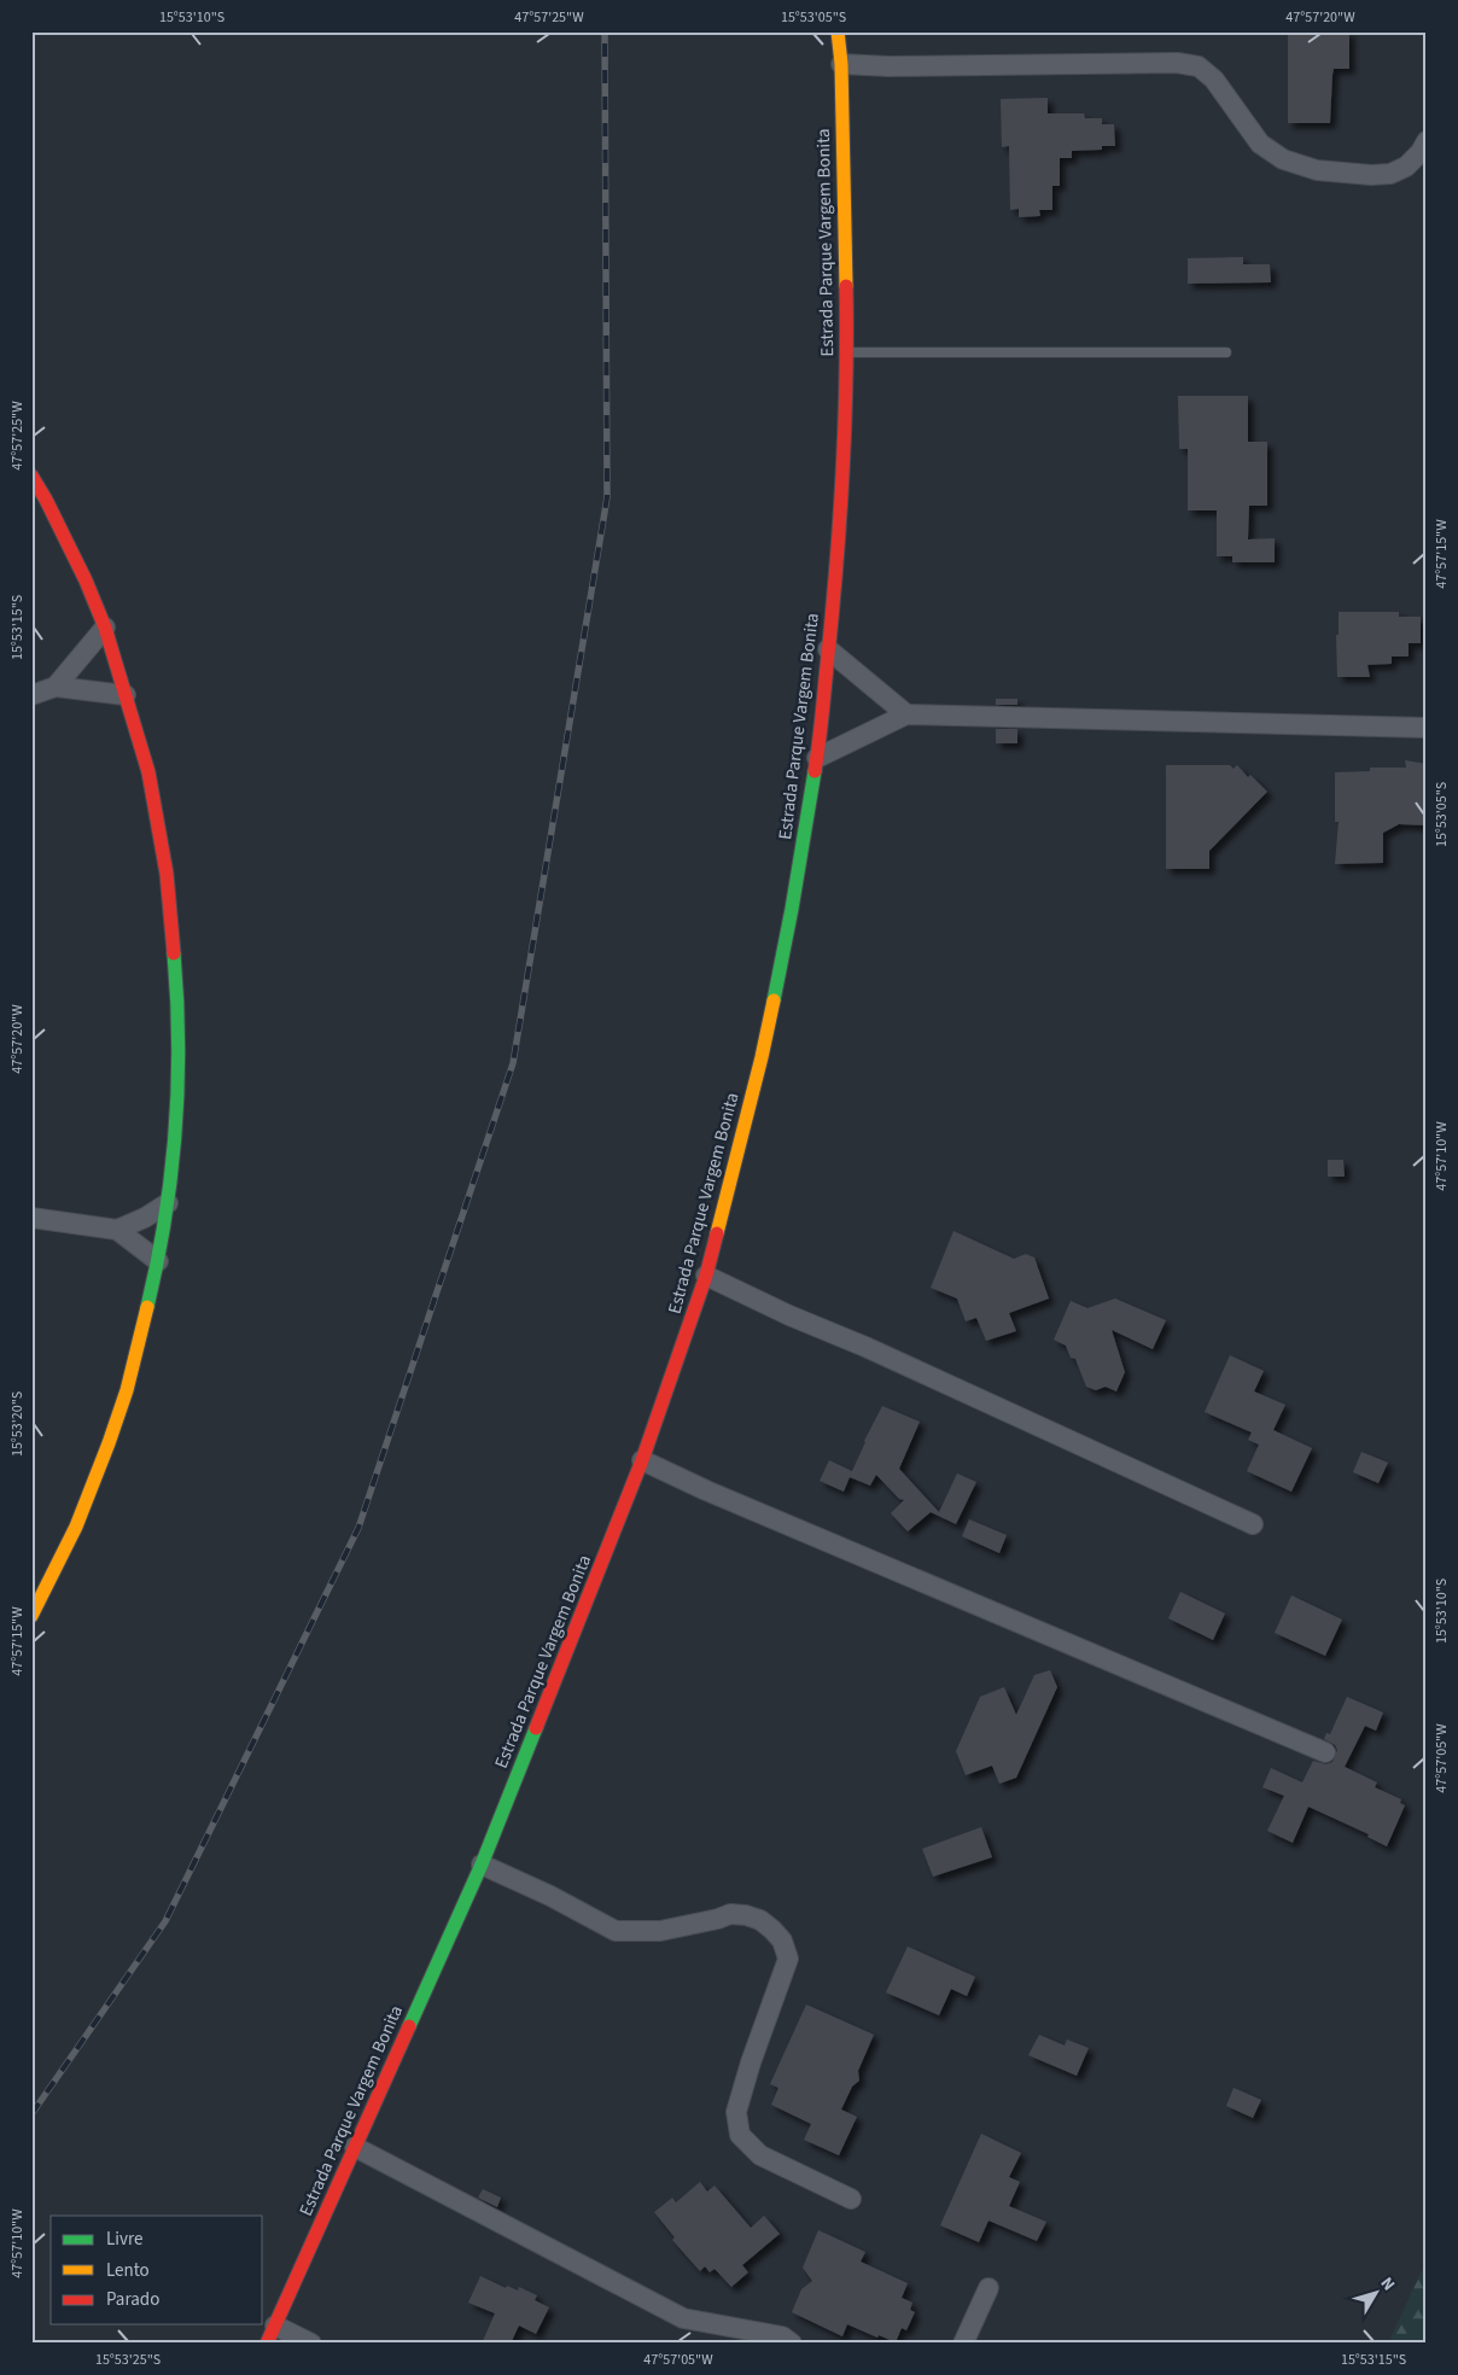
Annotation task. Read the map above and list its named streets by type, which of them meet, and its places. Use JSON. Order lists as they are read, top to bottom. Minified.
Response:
{"streets":{"main road":["Estrada Parque Vargem Bonita"]},"legend":["Livre","Lento","Parado"],"north":"top right","coordinates":["15°53'10\"S","47°57'25\"W","15°53'05\"S","47°57'20\"W","47°57'15\"W","15°53'15\"S","47°57'10\"W","15°53'20\"S","47°57'05\"W","15°53'25\"S"]}
